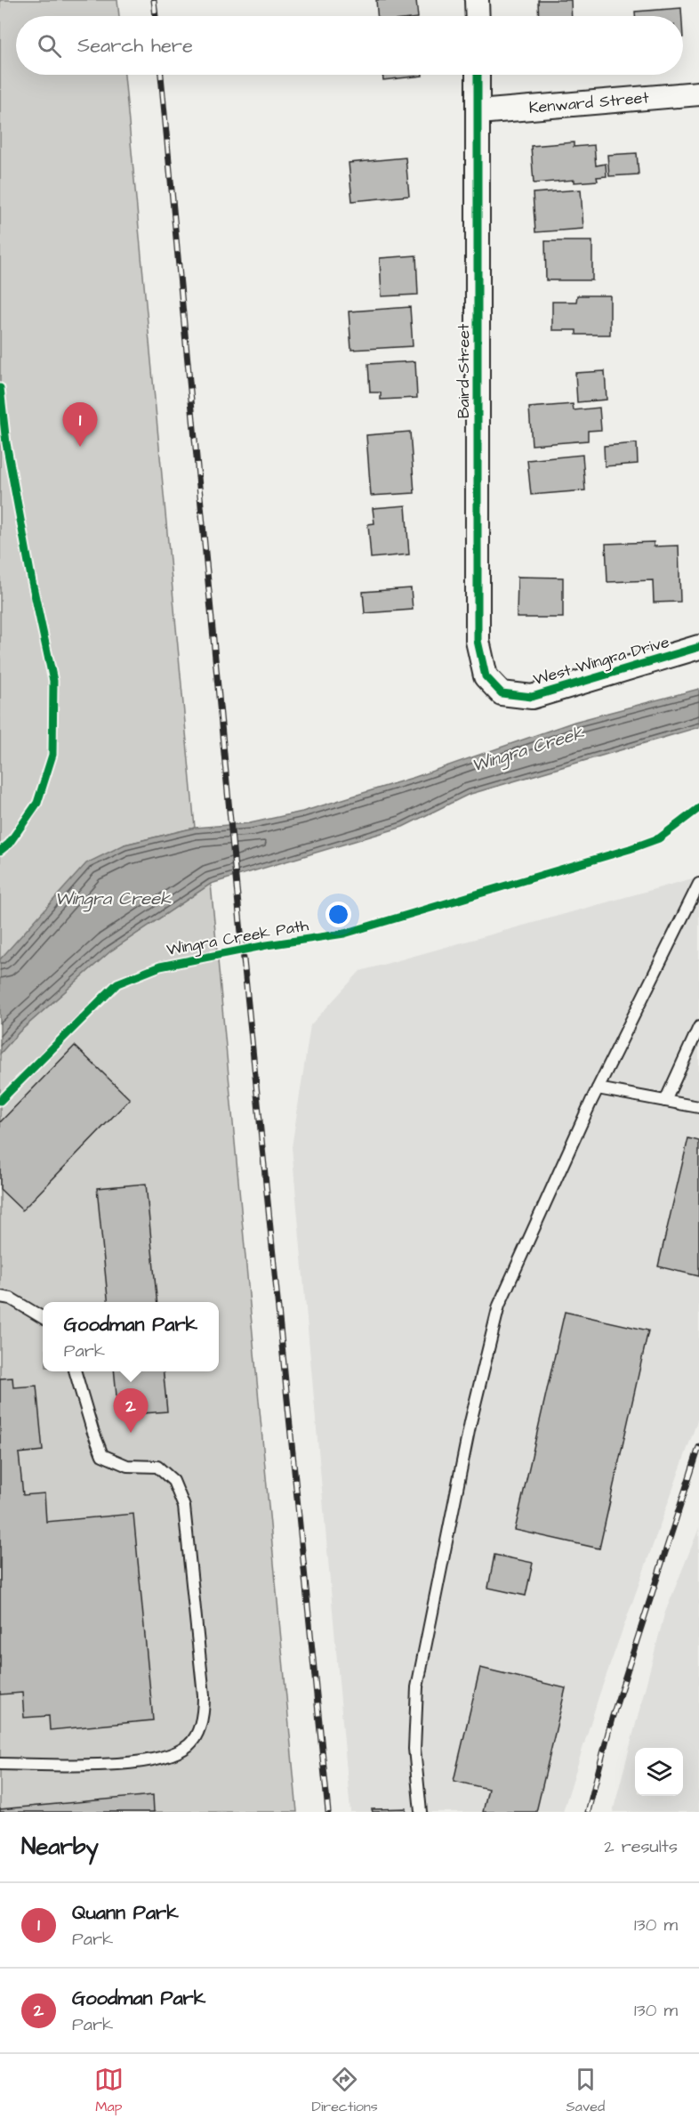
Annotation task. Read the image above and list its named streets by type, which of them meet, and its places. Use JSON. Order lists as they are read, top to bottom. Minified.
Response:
{"streets":{"street":["Kenward Street","Baird Street","West Wingra Drive"],"cycle path":["Wingra Creek Path"]},"crossings":[["Kenward Street","Baird Street"],["Baird Street","West Wingra Drive"]],"water":["Wingra Creek"],"page":{"search":"Search here","pins":["1","2"],"popup":["Goodman Park","Park"],"heading":["Nearby","2 results"],"list":[{"mark":"1","name":"Quann Park","note":"Park","value":"130 m"},{"mark":"2","name":"Goodman Park","note":"Park","value":"130 m"}],"nav":["Map","Directions","Saved"]}}
